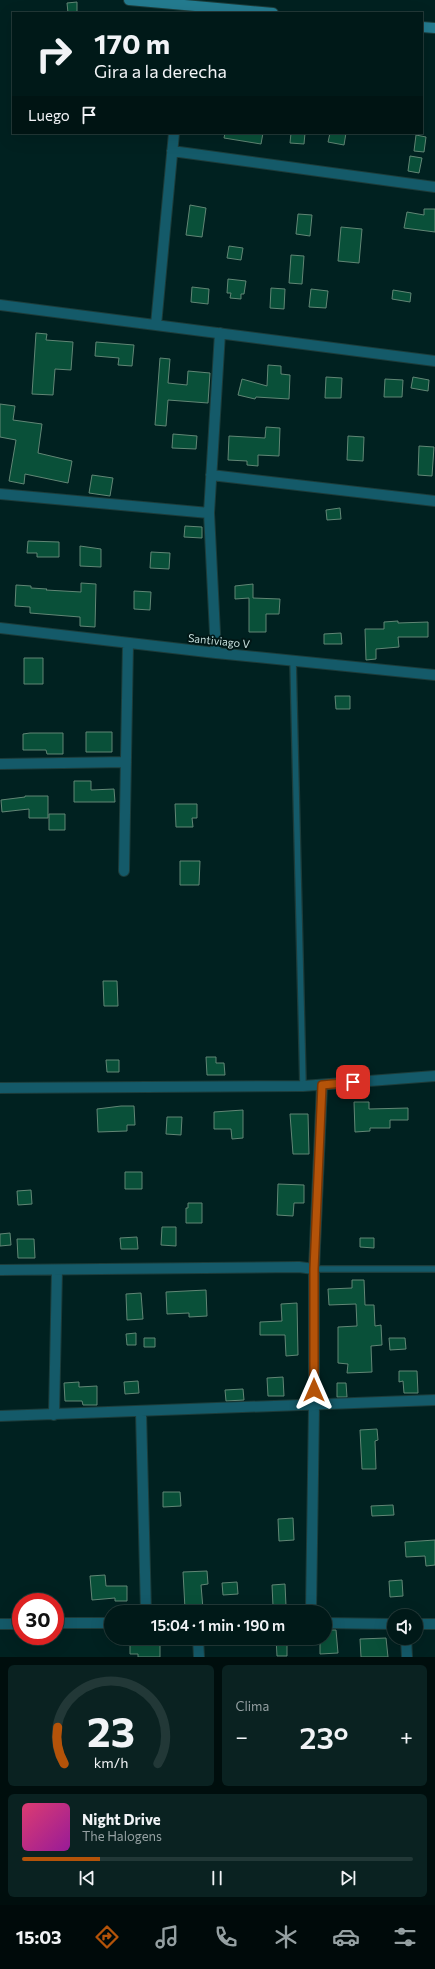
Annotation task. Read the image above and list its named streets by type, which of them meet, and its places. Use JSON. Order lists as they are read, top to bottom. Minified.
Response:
{"streets":{"street":["Santiviago V"]},"page":{"turn":["170 m","Gira a la derecha"],"then":"Luego","limit":"30","trip":"15:04 · 1 min · 190 m","tile":"Clima","heat":["−","23°","+"],"song":["Night Drive","The Halogens"],"tabs":"15:03","gauge":["23","km/h"]}}
